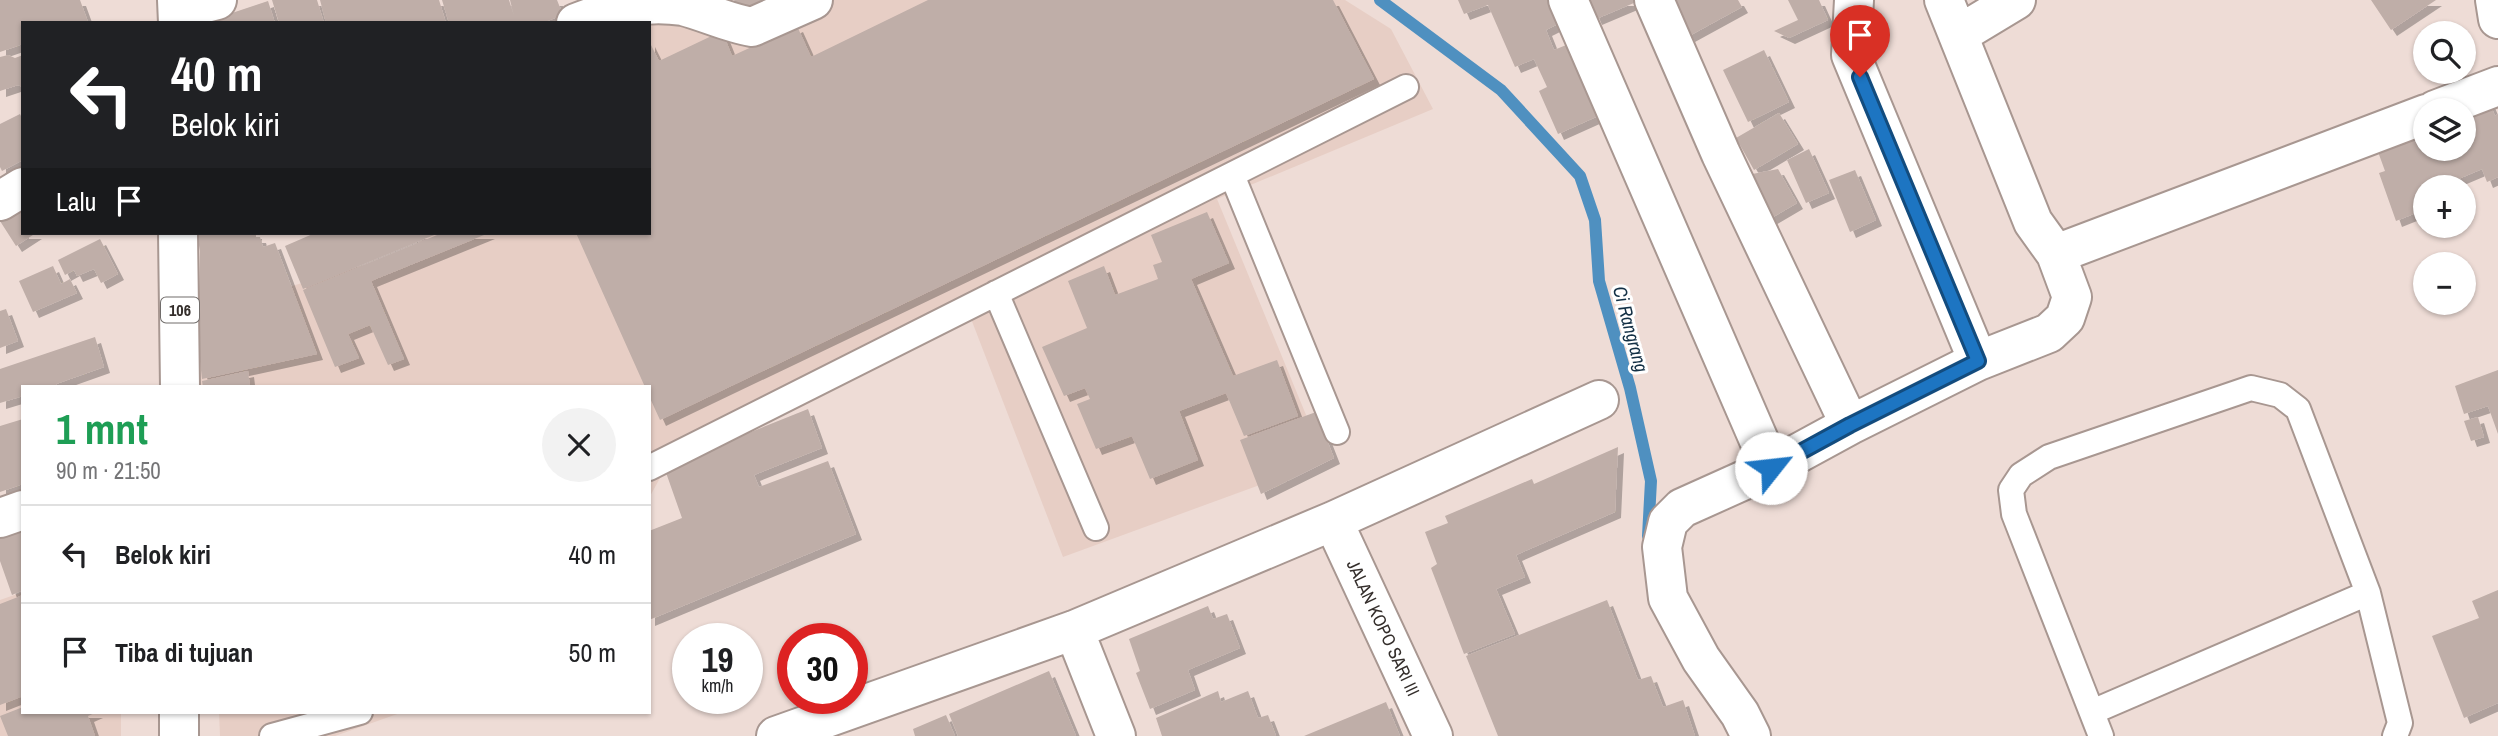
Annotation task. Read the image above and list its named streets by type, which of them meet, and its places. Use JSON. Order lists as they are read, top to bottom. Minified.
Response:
{"streets":{"street":["106","JALAN KOPO SARI III"]},"water":["Ci Rangrang"],"page":{"map_buttons":["+","−"],"turn":["40 m","Belok kiri"],"then":"Lalu","heading":["1 mnt","90 m · 21:50"],"list":[{"name":"Belok kiri","value":"40 m"},{"name":"Tiba di tujuan","value":"50 m"}],"speed":"19 km/h","limit":"30"}}
